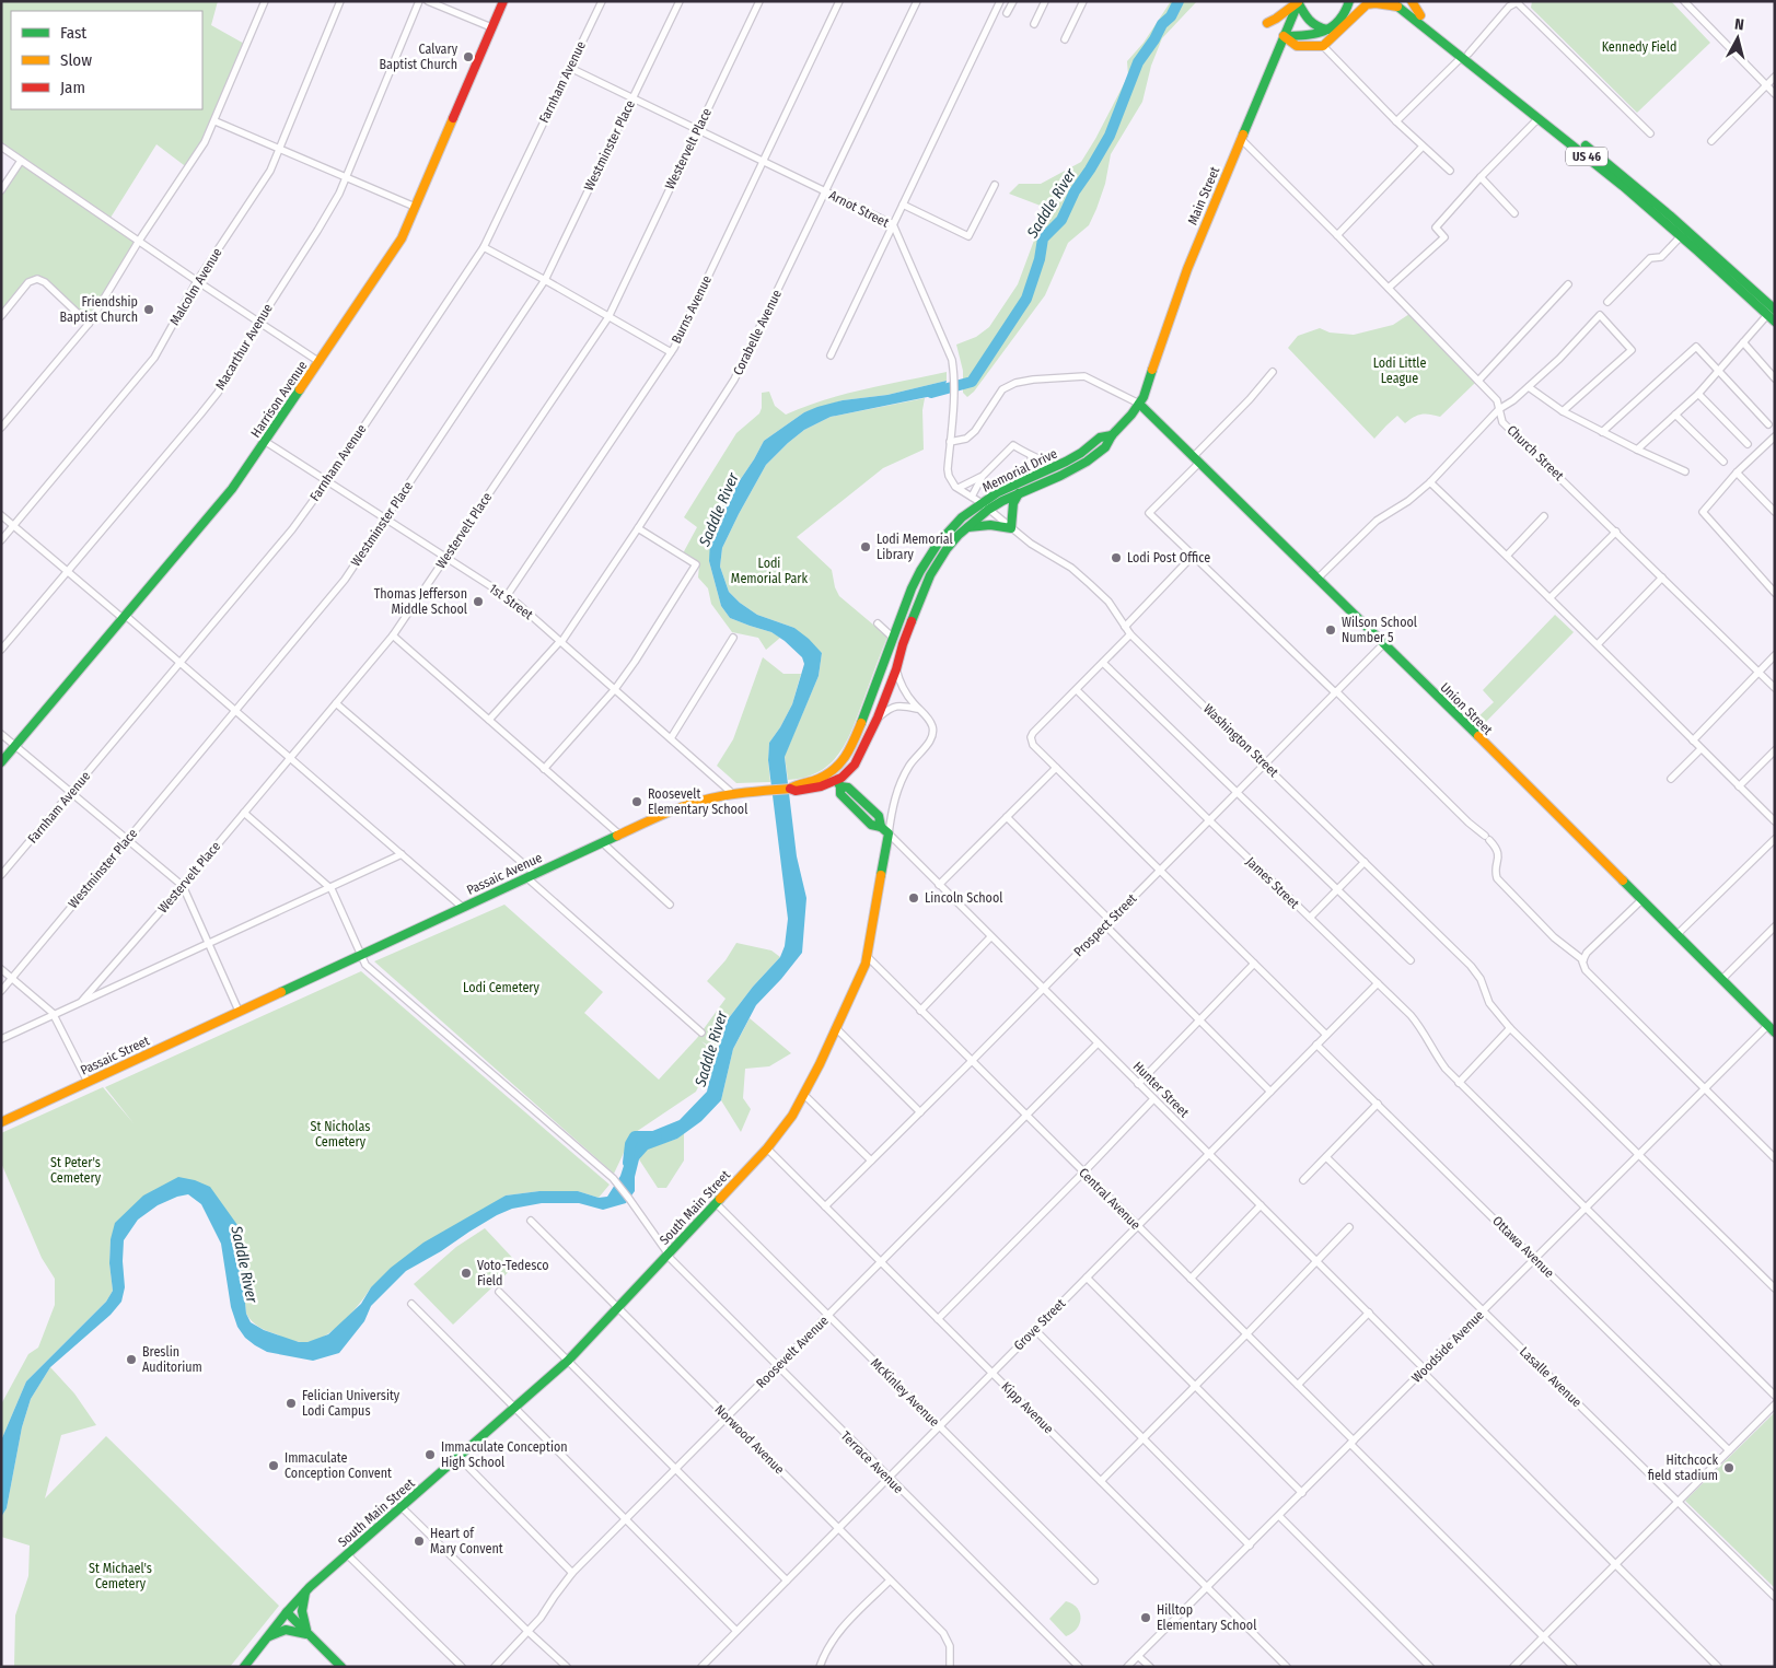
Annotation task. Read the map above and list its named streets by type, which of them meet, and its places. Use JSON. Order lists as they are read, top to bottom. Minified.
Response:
{"streets":{"main road":["US 46","Main Street","Harrison Avenue","Memorial Drive","Union Street","Passaic Avenue","Passaic Street","Hunter Street","South Main Street"],"street":["Farnham Avenue","Westminster Place","Westervelt Place","Arnot Street","Malcolm Avenue","Burns Avenue","Corabelle Avenue","Macarthur Avenue","Church Street","1st Street","Washington Street","James Street","Prospect Street","Central Avenue","Ottawa Avenue","Grove Street","Woodside Avenue","Roosevelt Avenue","Lasalle Avenue","McKinley Avenue","Kipp Avenue","Norwood Avenue","Terrace Avenue"]},"crossings":[["Farnham Avenue","Arnot Street"],["Farnham Avenue","1st Street"],["Westminster Place","Arnot Street"],["Westminster Place","1st Street"],["Westervelt Place","Arnot Street"],["Westervelt Place","1st Street"],["Main Street","Church Street"],["Main Street","Memorial Drive"],["Main Street","Union Street"],["Arnot Street","Burns Avenue"],["Arnot Street","Corabelle Avenue"],["Burns Avenue","1st Street"],["Corabelle Avenue","1st Street"],["Harrison Avenue","1st Street"],["Memorial Drive","Union Street"],["Memorial Drive","Washington Street"],["Memorial Drive","Hunter Street"],["Memorial Drive","South Main Street"],["1st Street","Passaic Avenue"],["Union Street","Prospect Street"],["Union Street","Woodside Avenue"],["Washington Street","Prospect Street"],["Washington Street","Woodside Avenue"],["Passaic Avenue","Passaic Street"],["Passaic Avenue","Terrace Avenue"],["James Street","Prospect Street"],["James Street","Grove Street"],["James Street","Woodside Avenue"],["Prospect Street","Hunter Street"],["Prospect Street","Central Avenue"],["Prospect Street","Kipp Avenue"],["Hunter Street","South Main Street"],["Hunter Street","Grove Street"],["Hunter Street","Woodside Avenue"],["Hunter Street","Roosevelt Avenue"],["Central Avenue","South Main Street"],["Central Avenue","Grove Street"],["Central Avenue","Woodside Avenue"],["Central Avenue","Roosevelt Avenue"],["South Main Street","McKinley Avenue"],["South Main Street","Kipp Avenue"],["South Main Street","Norwood Avenue"],["South Main Street","Terrace Avenue"],["Ottawa Avenue","Grove Street"],["Ottawa Avenue","Woodside Avenue"],["Grove Street","McKinley Avenue"],["Grove Street","Kipp Avenue"],["Grove Street","Norwood Avenue"],["Grove Street","Terrace Avenue"],["Woodside Avenue","Lasalle Avenue"],["Woodside Avenue","Kipp Avenue"],["Roosevelt Avenue","McKinley Avenue"],["Roosevelt Avenue","Kipp Avenue"],["Roosevelt Avenue","Norwood Avenue"],["Roosevelt Avenue","Terrace Avenue"]],"water":["Saddle River"],"parks":["Kennedy Field","Lodi Little League","Lodi Memorial Park","Lodi Cemetery","St Nicholas Cemetery","St Peter's Cemetery","St Michael's Cemetery"],"places":["Calvary Baptist Church","Friendship Baptist Church","Lodi Memorial Library","Lodi Post Office","Thomas Jefferson Middle School","Wilson School Number 5","Roosevelt Elementary School","Lincoln School","Voto-Tedesco Field","Breslin Auditorium","Felician University Lodi Campus","Immaculate Conception High School","Immaculate Conception Convent","Hitchcock field stadium","Heart of Mary Convent","Hilltop Elementary School"],"legend":["Fast","Slow","Jam"],"north":"top"}
